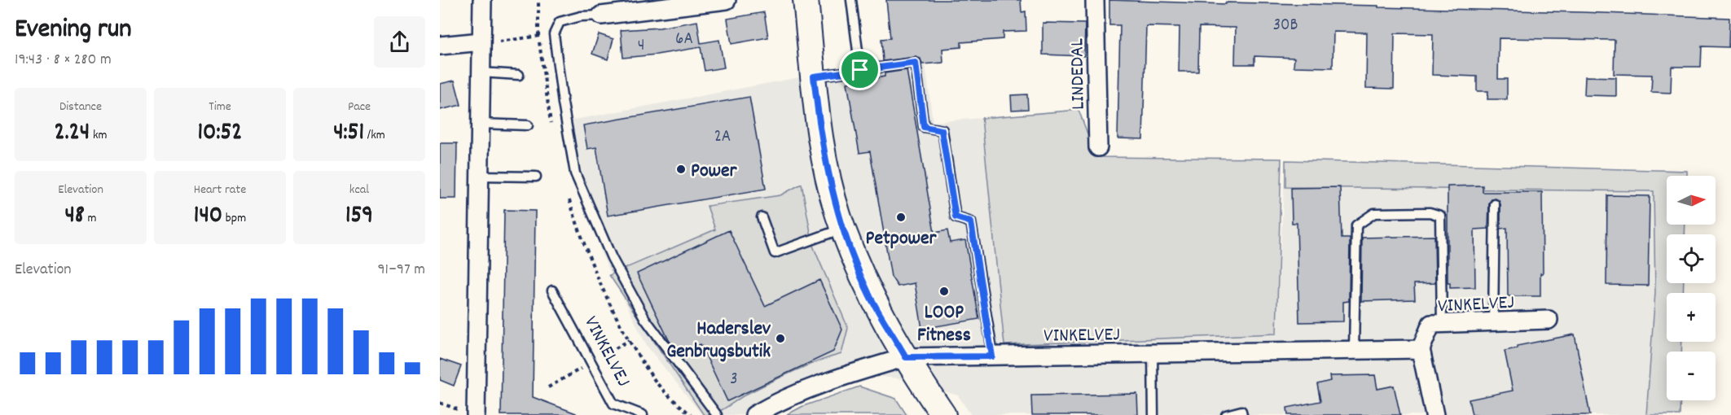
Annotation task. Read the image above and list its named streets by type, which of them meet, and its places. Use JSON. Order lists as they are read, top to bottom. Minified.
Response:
{"streets":{"street":["LINDEDAL","VINKELVEJ"]},"places":["Power","Petpower","LOOP Fitness","Haderslev Genbrugsbutik"],"house_numbers":["30B","6A","4","2A","3"],"north":"right","page":{"heading":["Evening run","19:43 · 8 × 280 m"],"stats":[["Distance","2.24 km"],["Time","10:52"],["Pace","4:51 /km"],["Elevation","48 m"],["Heart rate","140 bpm"],["kcal","159"]],"map_buttons":["+","−"],"chart":["Elevation","91–97 m"]}}
